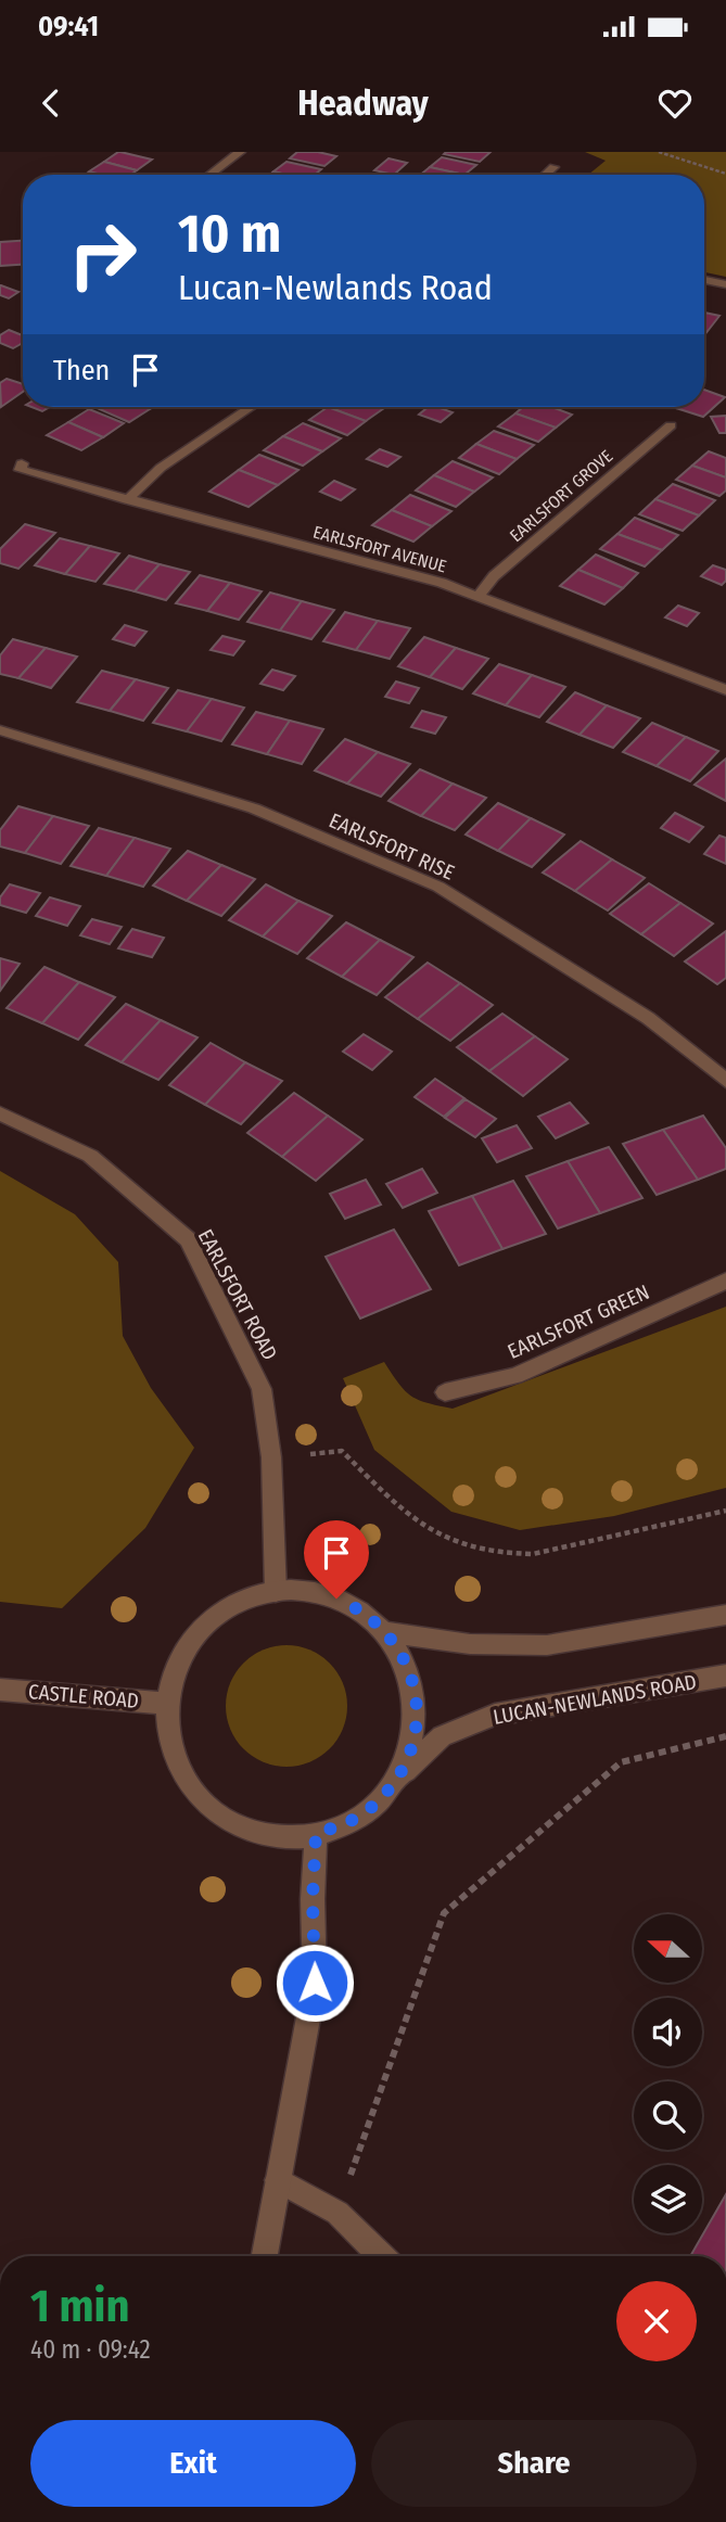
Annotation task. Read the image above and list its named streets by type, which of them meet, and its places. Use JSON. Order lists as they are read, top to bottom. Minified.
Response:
{"streets":{"street":["EARLSFORT GROVE","EARLSFORT AVENUE","EARLSFORT RISE","EARLSFORT ROAD","EARLSFORT GREEN","CASTLE ROAD","LUCAN-NEWLANDS ROAD"]},"crossings":[["EARLSFORT GROVE","EARLSFORT AVENUE"],["EARLSFORT ROAD","CASTLE ROAD"],["EARLSFORT ROAD","LUCAN-NEWLANDS ROAD"],["CASTLE ROAD","LUCAN-NEWLANDS ROAD"]],"north":"left","page":{"status":"09:41","header":"Headway","turn":["10 m","Lucan-Newlands Road"],"then":"Then","heading":["1 min","40 m · 09:42"],"buttons":["Exit","Share"]}}
